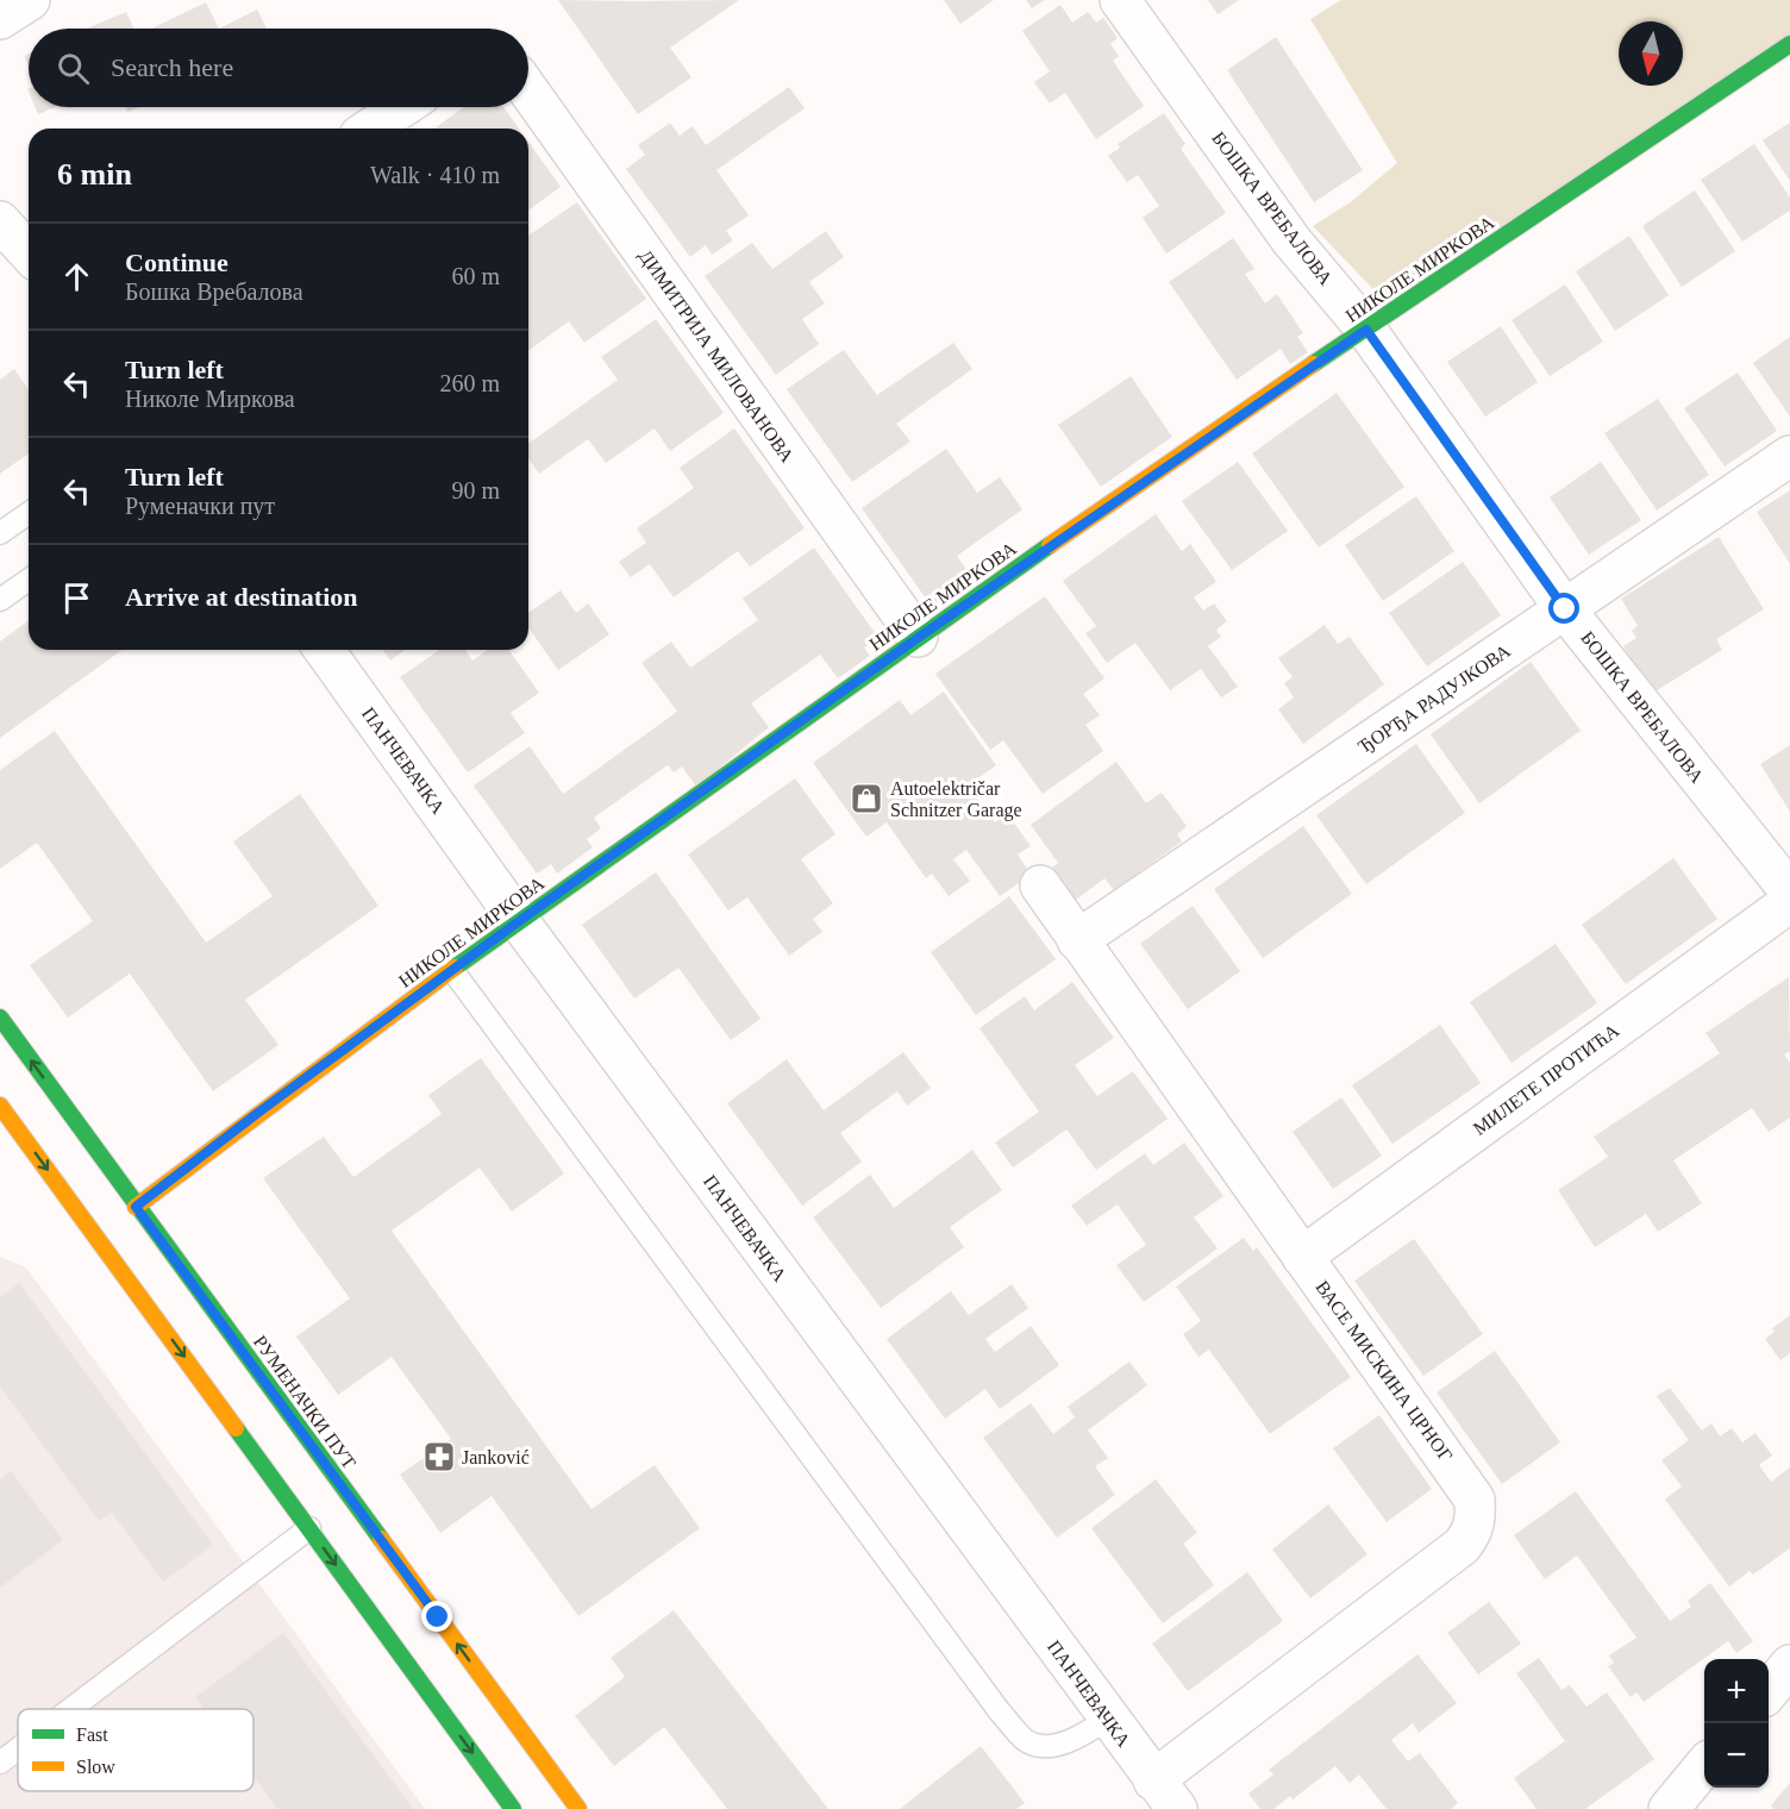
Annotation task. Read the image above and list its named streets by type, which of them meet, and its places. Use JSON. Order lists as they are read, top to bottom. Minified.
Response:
{"streets":{"street":["БОШКА ВРЕБАЛОВА","НИКОЛЕ МИРКОВА","ДИМИТРИЈА МИЛОВАНОВА","ЂОРЂА РАДУЈКОВА","ПАНЧЕВАЧКА","МИЛЕТЕ ПРОТИЋА","ВАСЕ МИСКИНА ЦРНОГ","РУМЕНАЧКИ ПУТ"]},"crossings":[["БОШКА ВРЕБАЛОВА","НИКОЛЕ МИРКОВА"],["БОШКА ВРЕБАЛОВА","ЂОРЂА РАДУЈКОВА"],["НИКОЛЕ МИРКОВА","ДИМИТРИЈА МИЛОВАНОВА"],["НИКОЛЕ МИРКОВА","ПАНЧЕВАЧКА"],["НИКОЛЕ МИРКОВА","РУМЕНАЧКИ ПУТ"],["ЂОРЂА РАДУЈКОВА","ВАСЕ МИСКИНА ЦРНОГ"],["ПАНЧЕВАЧКА","ВАСЕ МИСКИНА ЦРНОГ"],["МИЛЕТЕ ПРОТИЋА","ВАСЕ МИСКИНА ЦРНОГ"]],"places":{"shop":["Autoelektričar Schnitzer Garage"],"pharmacy":["Janković"]},"legend":["Fast","Slow"],"north":"bottom","page":{"search":"Search here","heading":["6 min","Walk · 410 m"],"list":[["Continue","Бошка Вребалова","60 m"],["Turn left","Николе Миркова","260 m"],["Turn left","Руменачки пут","90 m"],"Arrive at destination"],"map_buttons":["+","−"]}}
